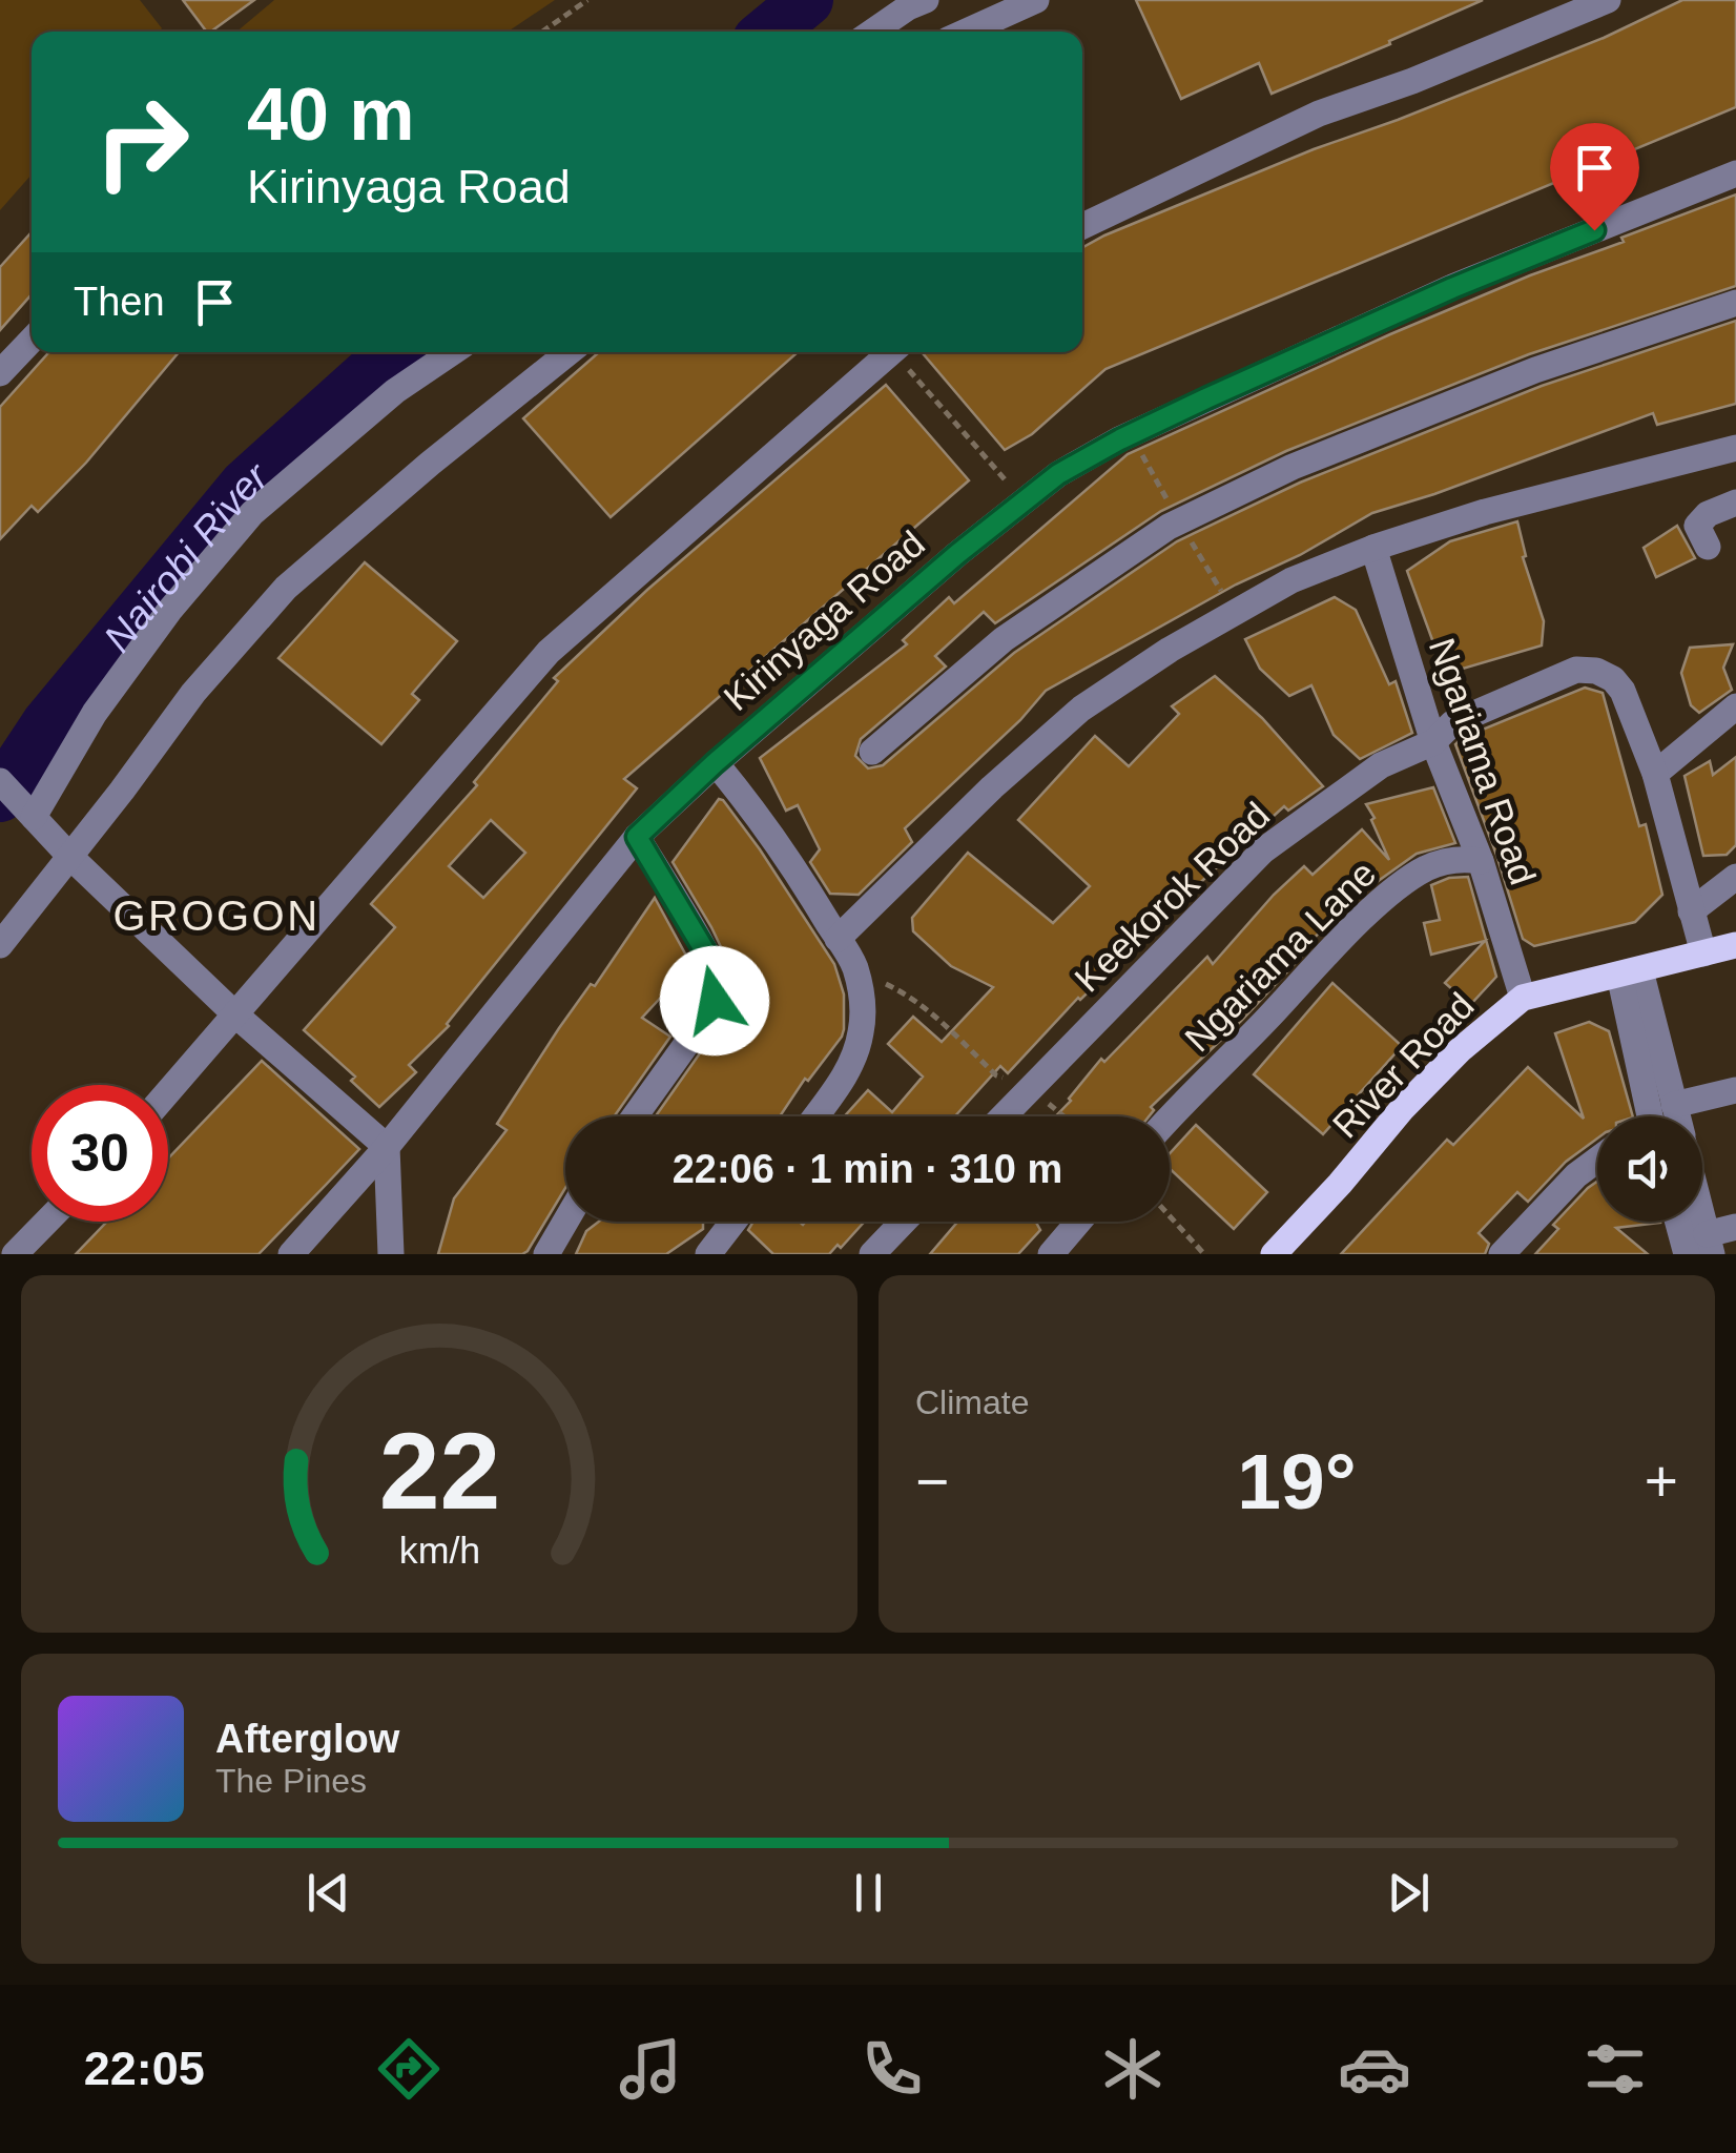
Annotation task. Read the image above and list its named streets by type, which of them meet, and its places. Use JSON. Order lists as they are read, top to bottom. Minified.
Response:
{"streets":{"main road":["River Road"],"street":["Kirinyaga Road","Ngariama Road","Keekorok Road","Ngariama Lane"]},"crossings":[["Ngariama Road","Keekorok Road"],["Ngariama Road","Ngariama Lane"],["Ngariama Road","River Road"]],"districts":["GROGON"],"water":["Nairobi River"],"page":{"turn":["40 m","Kirinyaga Road"],"then":"Then","limit":"30","trip":"22:06 · 1 min · 310 m","tile":"Climate","heat":["−","19°","+"],"song":["Afterglow","The Pines"],"tabs":"22:05","gauge":["22","km/h"]}}
